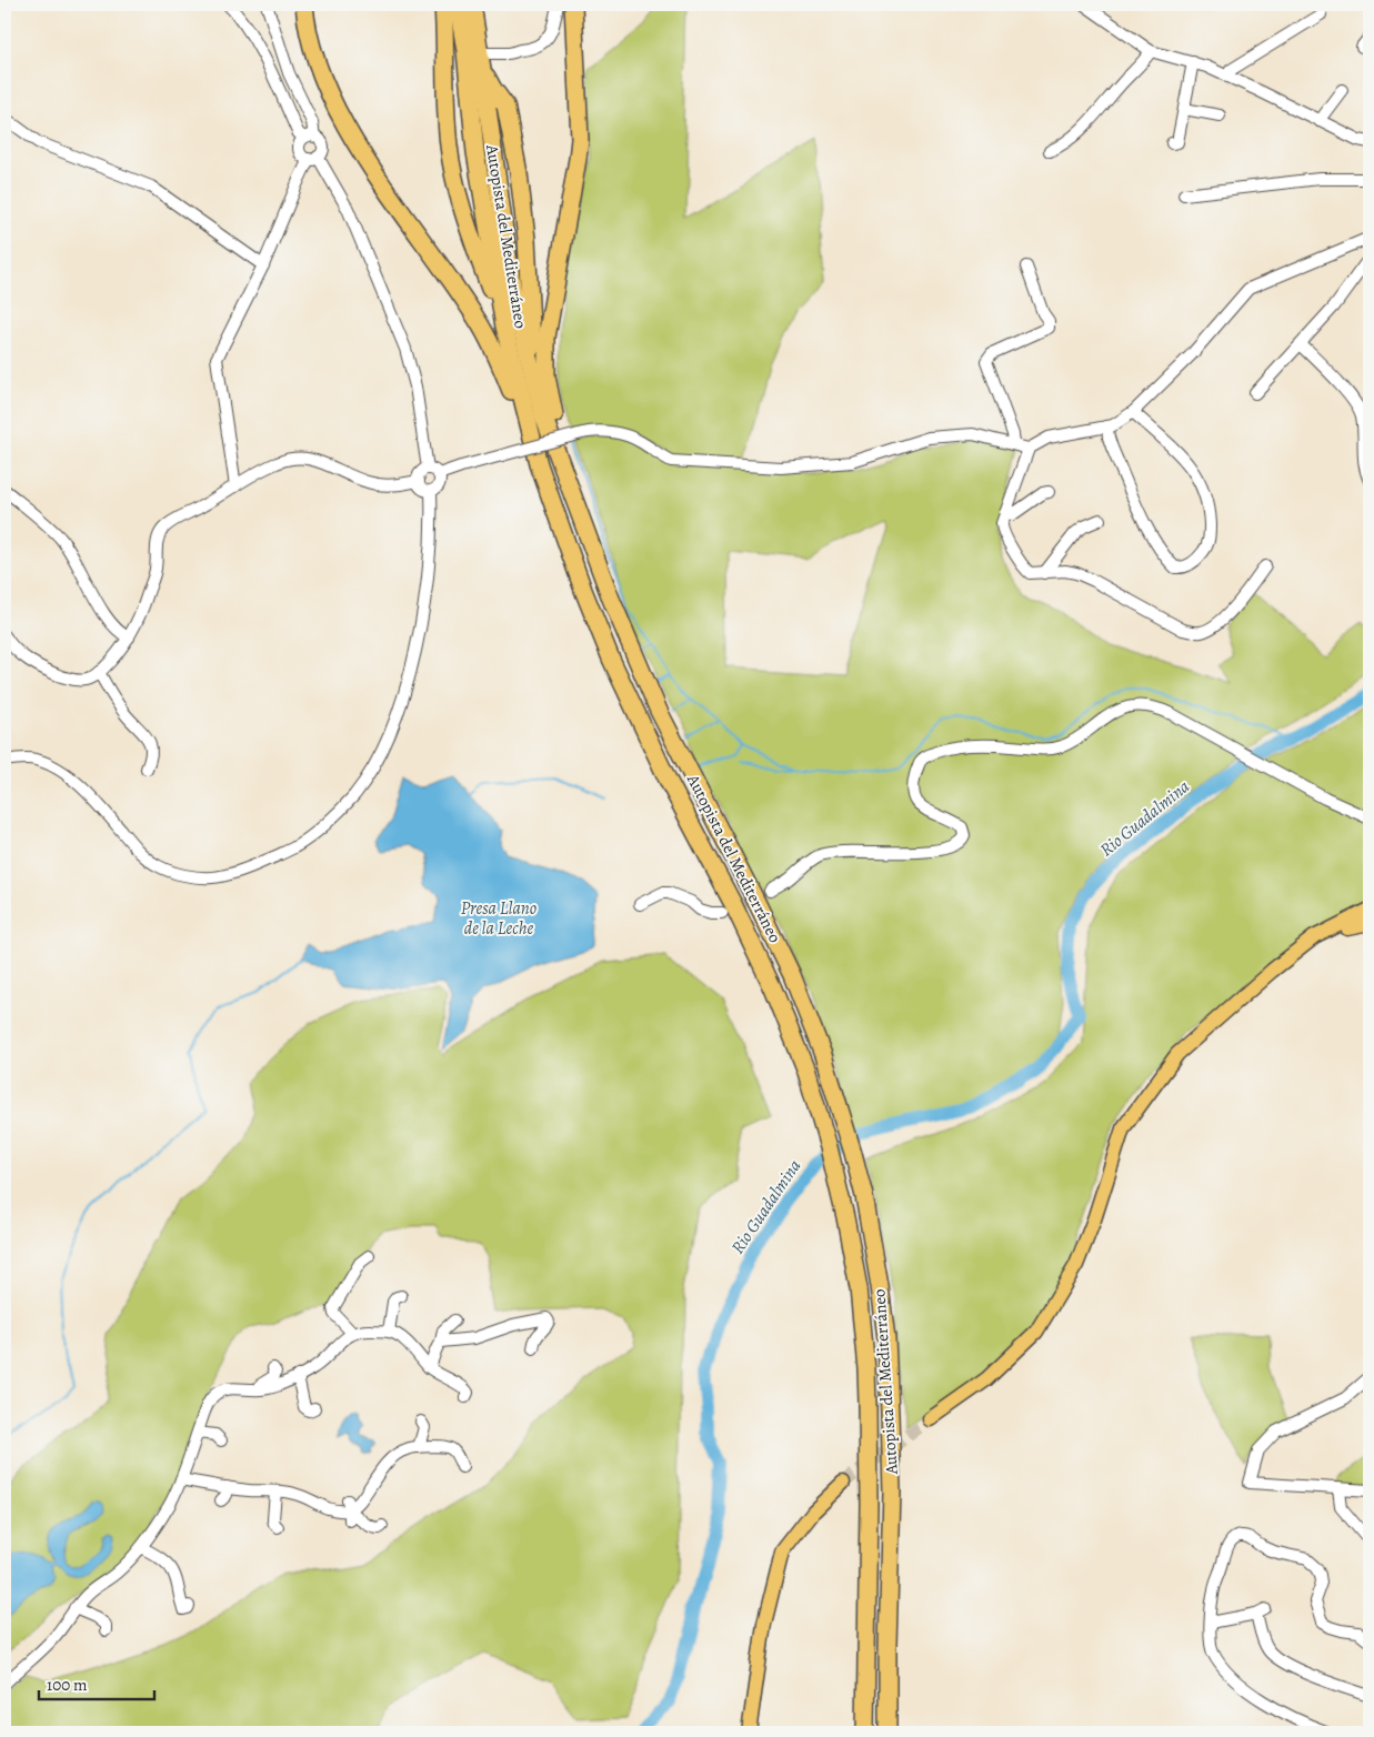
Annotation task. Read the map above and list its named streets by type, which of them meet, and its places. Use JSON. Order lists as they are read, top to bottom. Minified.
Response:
{"streets":{"highway":["Autopista del Mediterráneo"]},"water":["Rio Guadalmina","Presa Llano de la Leche"],"scale_bar":"100 m"}
